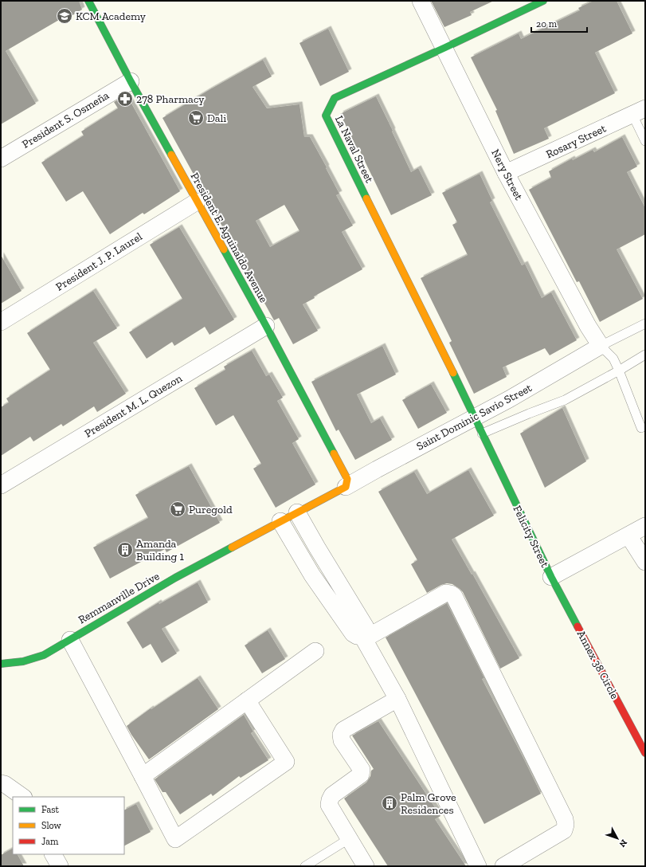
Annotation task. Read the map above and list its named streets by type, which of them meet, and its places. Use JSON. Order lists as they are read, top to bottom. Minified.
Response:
{"streets":{"street":["President S. Osmeña","Rosary Street","La Naval Street","Nery Street","President E. Aguinaldo Avenue","President J. P. Laurel","President M. L. Quezon","Saint Dominic Savio Street","Felicity Street","Remmanville Drive","Annex 38 Circle"]},"crossings":[["President S. Osmeña","President E. Aguinaldo Avenue"],["Rosary Street","Nery Street"],["La Naval Street","Nery Street"],["La Naval Street","Saint Dominic Savio Street"],["La Naval Street","Felicity Street"],["Nery Street","Saint Dominic Savio Street"],["President E. Aguinaldo Avenue","President J. P. Laurel"],["President E. Aguinaldo Avenue","President M. L. Quezon"],["President E. Aguinaldo Avenue","Saint Dominic Savio Street"],["President E. Aguinaldo Avenue","Remmanville Drive"],["Saint Dominic Savio Street","Felicity Street"],["Saint Dominic Savio Street","Remmanville Drive"],["Felicity Street","Annex 38 Circle"]],"places":{"school or university":["KCM Academy"],"pharmacy":["278 Pharmacy"],"supermarket":["Dali","Puregold"],"building":["Amanda Building 1","Palm Grove Residences"]},"legend":["Fast","Slow","Jam"],"scale_bar":"20 m","north":"bottom right"}
